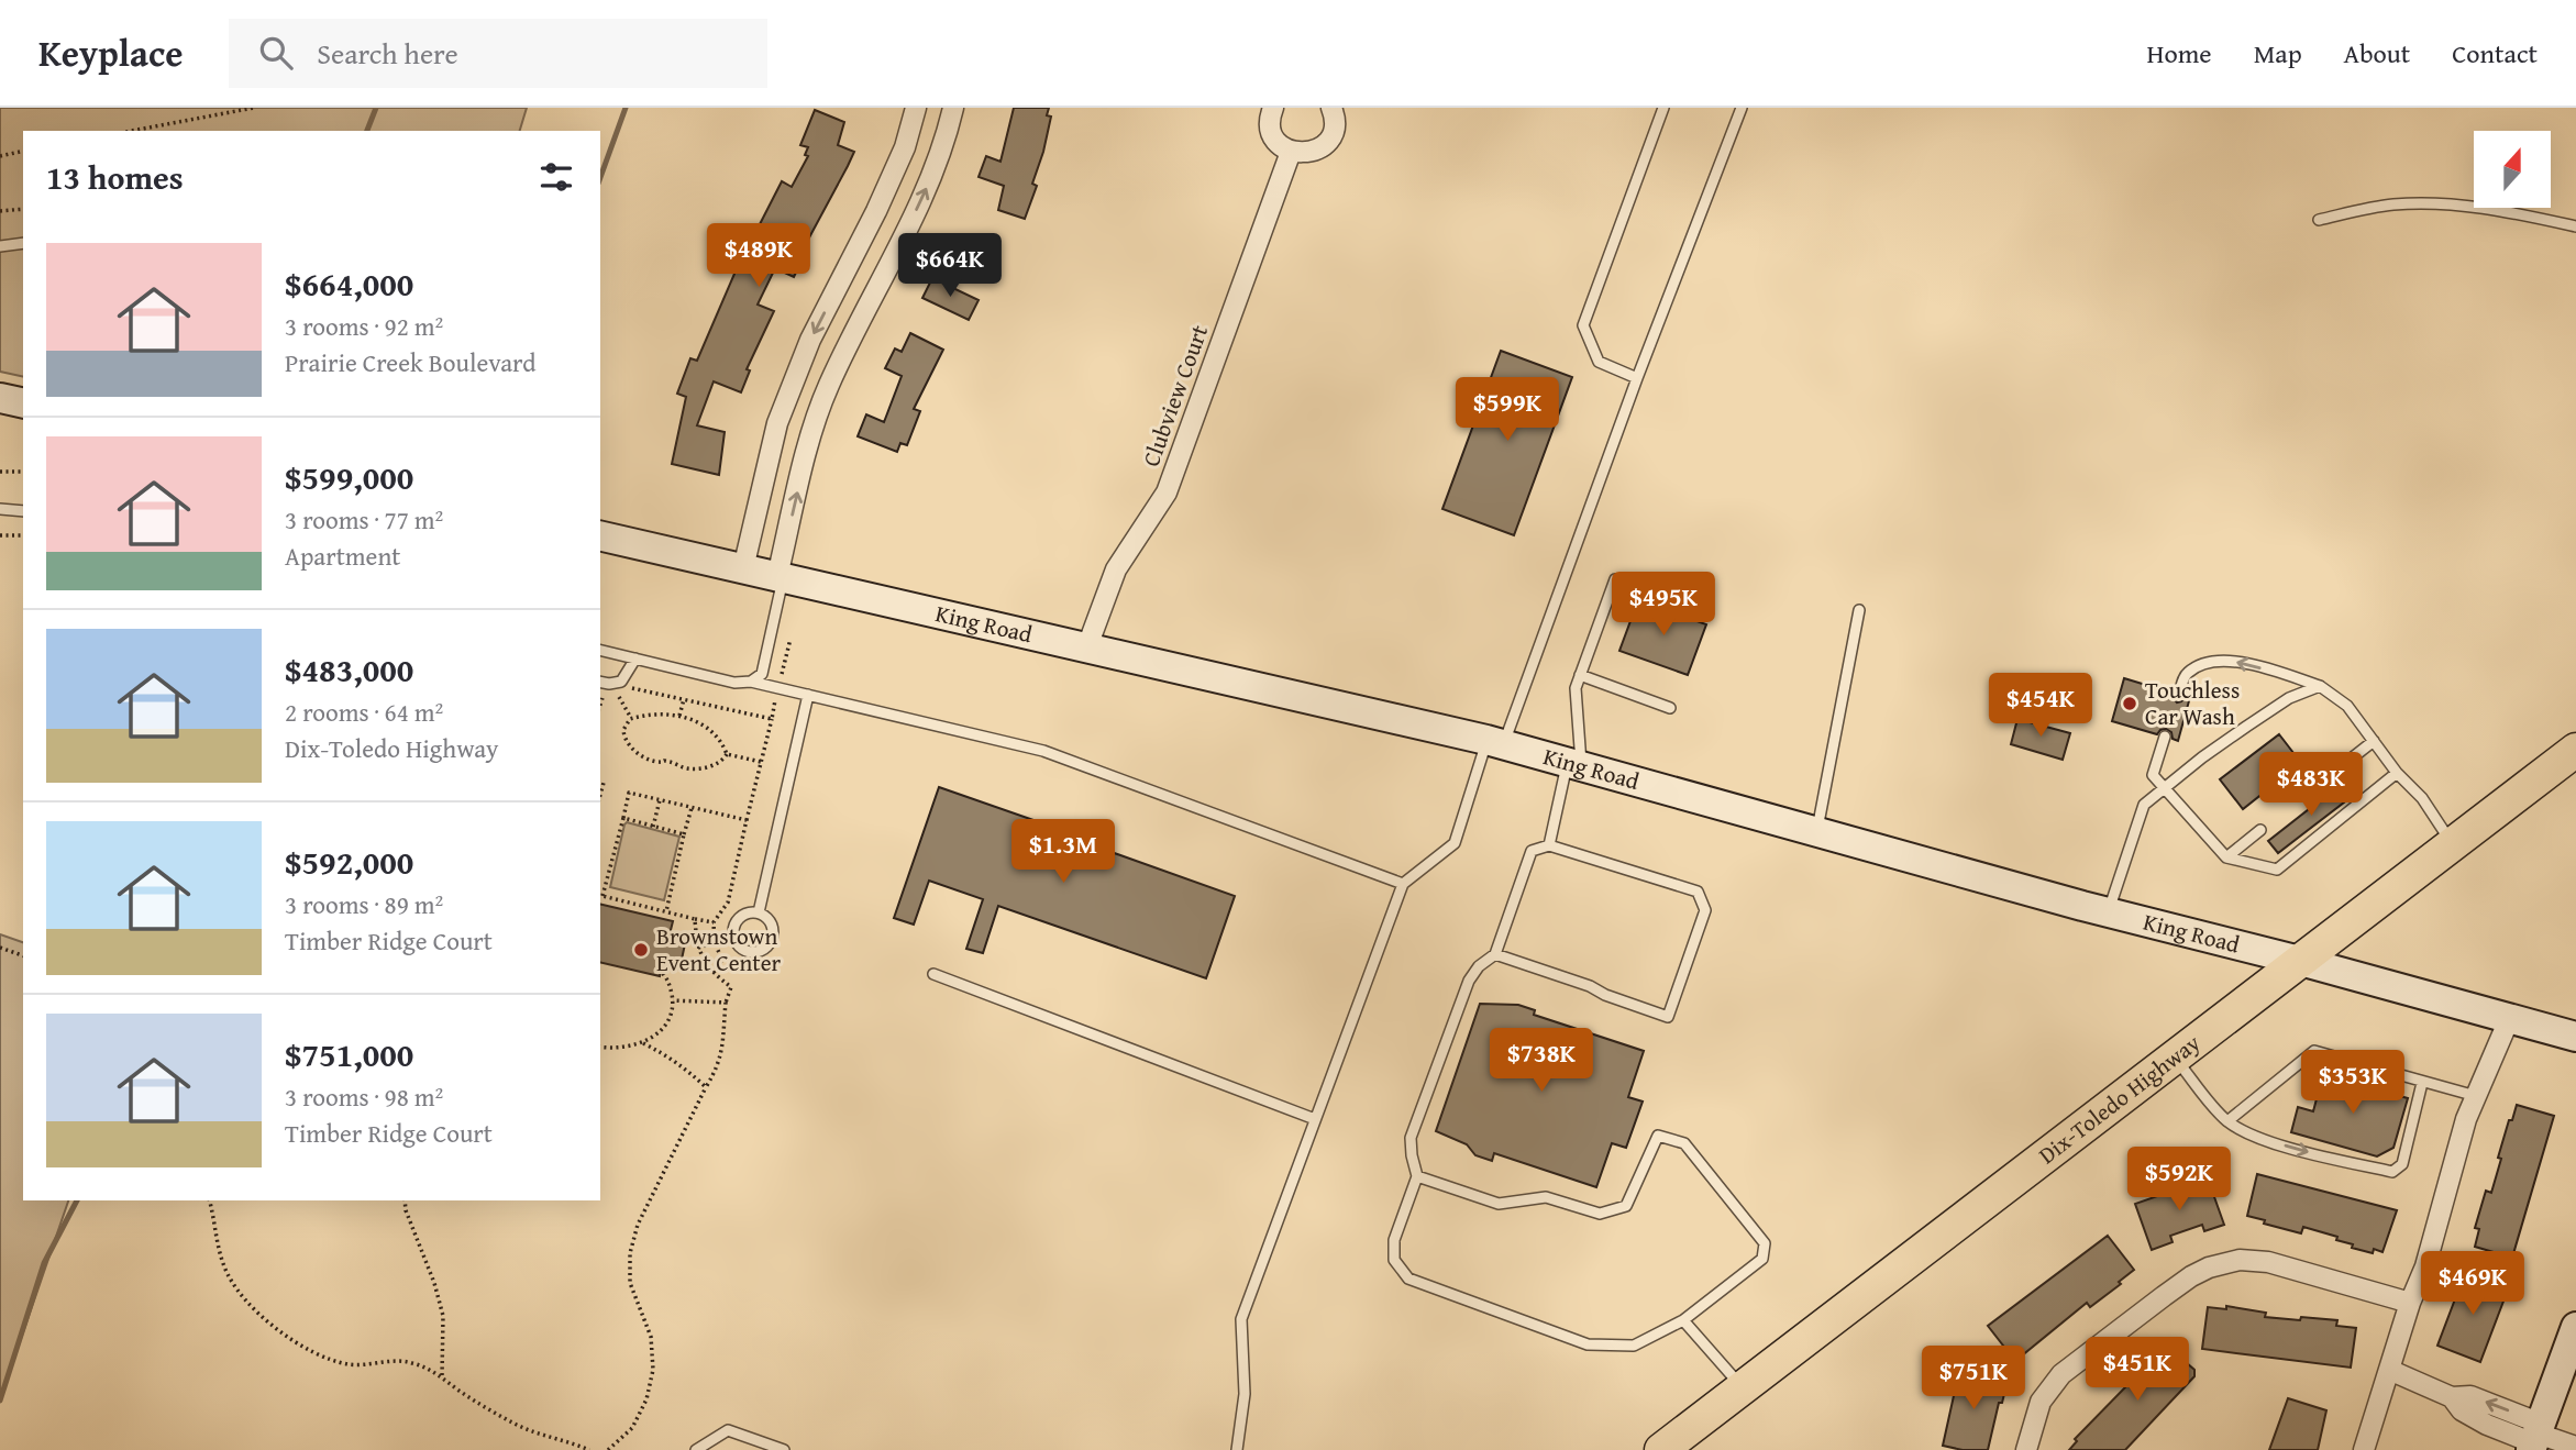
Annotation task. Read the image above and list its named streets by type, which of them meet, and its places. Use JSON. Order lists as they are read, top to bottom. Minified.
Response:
{"streets":{"main road":["King Road","Dix-Toledo Highway"],"street":["Clubview Court"]},"crossings":[["Clubview Court","King Road"],["King Road","Dix-Toledo Highway"]],"places":["Touchless Car Wash","Brownstown Event Center"],"north":"top","page":{"header":"Keyplace","search":"Search here","nav":["Home","Map","About","Contact"],"heading":"13 homes","price":["$489K","$664K","$599K","$495K","$454K","$483K","$1.3M","$738K","$353K","$592K","$469K","$451K","$751K"],"list":[{"name":"$664,000","note":"3 rooms · 92 m² · Prairie Creek Boulevard"},{"name":"$599,000","note":"3 rooms · 77 m² · Apartment"},{"name":"$483,000","note":"2 rooms · 64 m² · Dix-Toledo Highway"},{"name":"$592,000","note":"3 rooms · 89 m² · Timber Ridge Court"},{"name":"$751,000","note":"3 rooms · 98 m² · Timber Ridge Court"}]}}
